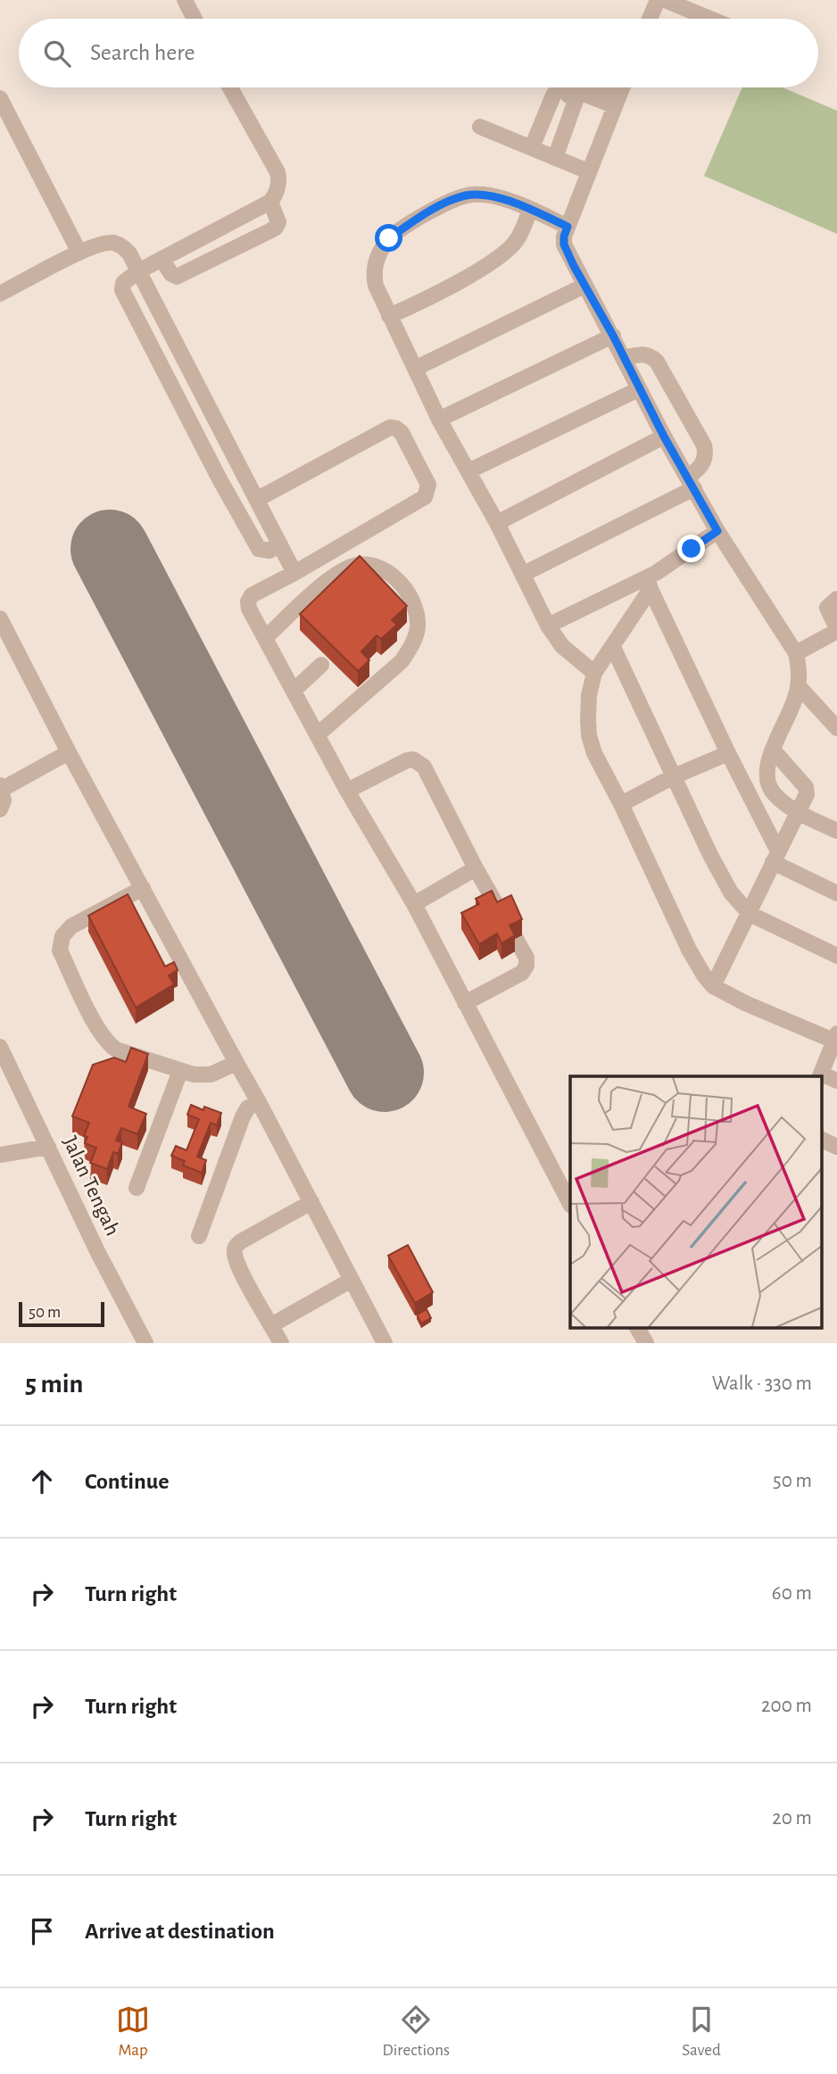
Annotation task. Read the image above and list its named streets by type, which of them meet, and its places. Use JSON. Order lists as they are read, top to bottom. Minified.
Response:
{"streets":{"street":["Jalan Tengah"]},"scale_bar":"50 m","page":{"search":"Search here","scale":"50 m","heading":["5 min","Walk · 330 m"],"list":[["Continue","50 m"],["Turn right","60 m"],["Turn right","200 m"],["Turn right","20 m"],"Arrive at destination"],"nav":["Map","Directions","Saved"]}}
